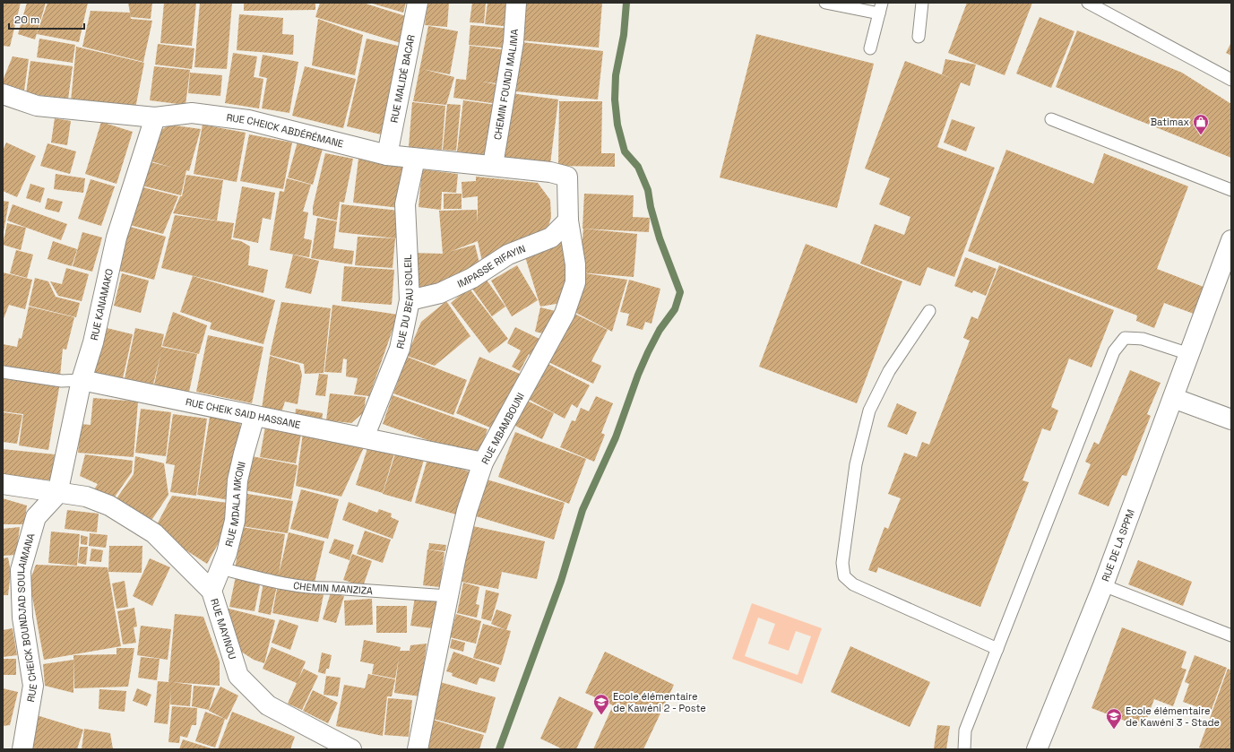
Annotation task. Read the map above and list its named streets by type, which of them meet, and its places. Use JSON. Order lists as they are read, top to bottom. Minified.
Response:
{"streets":{"street":["RUE MALIDÉ BACAR","CHEMIN FOUNDI MALIMA","RUE CHEICK ABDÉRÉMANE","IMPASSE RIFAYIN","RUE DU BEAU SOLEIL","RUE KANAMAKO","RUE CHEIK SAID HASSANE","RUE MBAMBOUNI","RUE MDALA MKONI","RUE DE LA SPPM","RUE CHEICK BOUNDJAD SOULAIMANA","RUE MAYINOU"],"lane":["CHEMIN MANZIZA"]},"crossings":[["RUE MALIDÉ BACAR","RUE CHEICK ABDÉRÉMANE"],["CHEMIN FOUNDI MALIMA","RUE CHEICK ABDÉRÉMANE"],["RUE CHEICK ABDÉRÉMANE","RUE DU BEAU SOLEIL"],["RUE CHEICK ABDÉRÉMANE","RUE KANAMAKO"],["RUE CHEICK ABDÉRÉMANE","RUE MBAMBOUNI"],["IMPASSE RIFAYIN","RUE DU BEAU SOLEIL"],["IMPASSE RIFAYIN","RUE MBAMBOUNI"],["RUE DU BEAU SOLEIL","RUE CHEIK SAID HASSANE"],["RUE KANAMAKO","RUE CHEIK SAID HASSANE"],["RUE KANAMAKO","RUE CHEICK BOUNDJAD SOULAIMANA"],["RUE KANAMAKO","RUE MAYINOU"],["RUE CHEIK SAID HASSANE","RUE MBAMBOUNI"],["RUE CHEIK SAID HASSANE","RUE MDALA MKONI"],["RUE MBAMBOUNI","CHEMIN MANZIZA"],["RUE MDALA MKONI","CHEMIN MANZIZA"],["RUE MDALA MKONI","RUE MAYINOU"],["RUE CHEICK BOUNDJAD SOULAIMANA","RUE MAYINOU"]],"places":{"shop":["Batimax"],"school or university":["Ecole élémentaire de Kawéni 2 - Poste","Ecole élémentaire de Kawéni 3 - Stade"]},"scale_bar":"20 m"}
